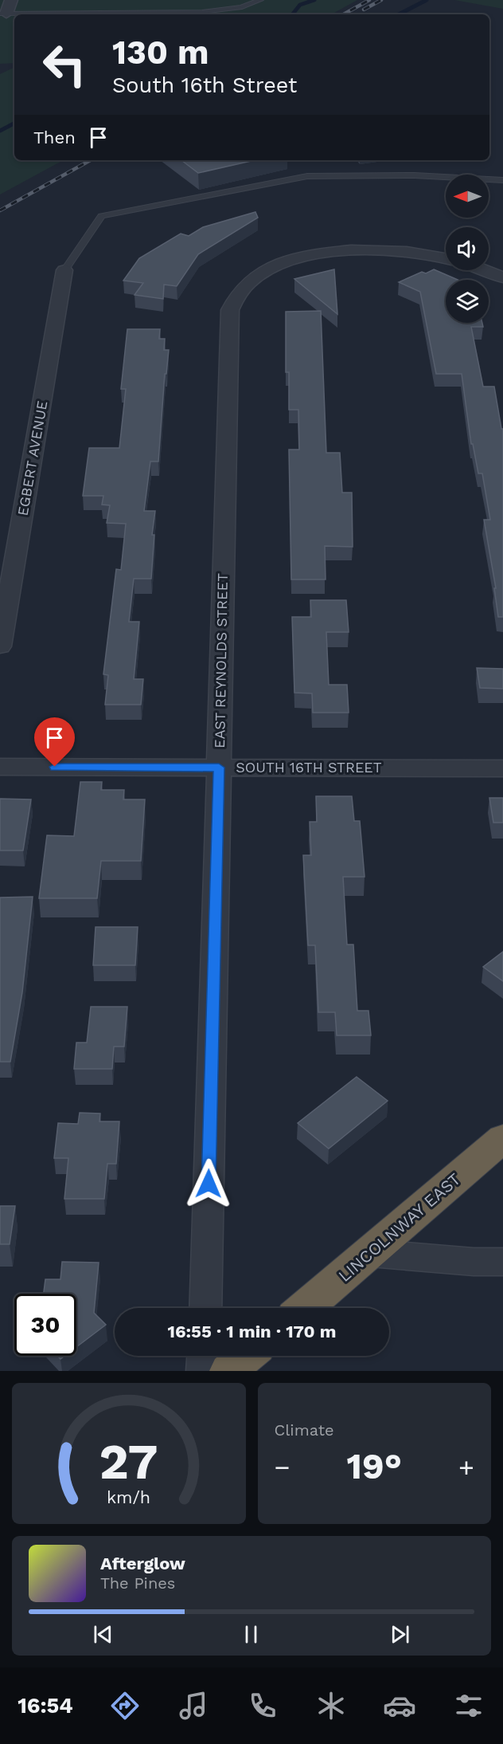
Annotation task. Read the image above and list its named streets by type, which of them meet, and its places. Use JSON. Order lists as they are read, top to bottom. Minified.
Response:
{"streets":{"highway":["LINCOLNWAY EAST"],"street":["EGBERT AVENUE","EAST REYNOLDS STREET","SOUTH 16TH STREET"]},"crossings":[["EAST REYNOLDS STREET","SOUTH 16TH STREET"]],"north":"left","page":{"turn":["130 m","South 16th Street"],"then":"Then","limit":"30","trip":"16:55 · 1 min · 170 m","tile":"Climate","heat":["−","19°","+"],"song":["Afterglow","The Pines"],"tabs":"16:54","gauge":["27","km/h"]}}
